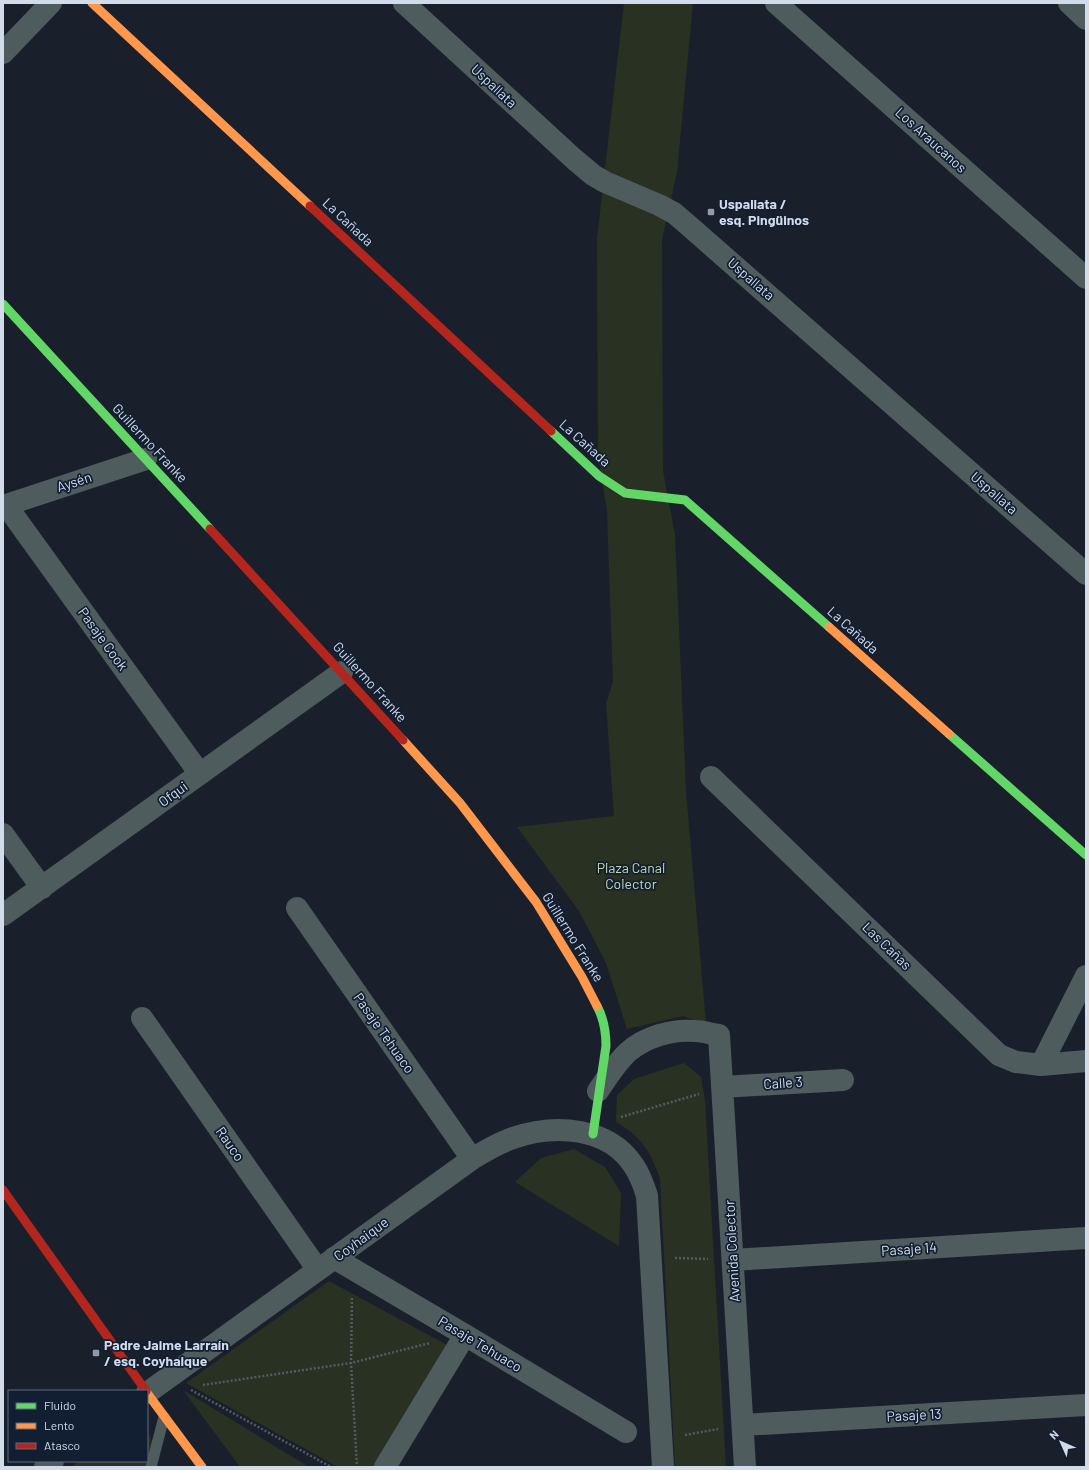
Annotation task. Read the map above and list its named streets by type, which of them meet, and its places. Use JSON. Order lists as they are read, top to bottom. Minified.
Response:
{"streets":{"street":["Uspallata","Los Araucanos","La Cañada","Guillermo Franke","Aysén","Pasaje Cook","Ofqui","Las Cañas","Pasaje Tehuaco","Calle 3","Rauco","Coyhaique","Pasaje 14","Avenida Colector","Pasaje 13"]},"crossings":[["Guillermo Franke","Aysén"],["Guillermo Franke","Ofqui"],["Guillermo Franke","Coyhaique"],["Guillermo Franke","Avenida Colector"],["Aysén","Pasaje Cook"],["Pasaje Cook","Ofqui"],["Pasaje Tehuaco","Rauco"],["Pasaje Tehuaco","Coyhaique"],["Calle 3","Avenida Colector"],["Rauco","Coyhaique"],["Pasaje 14","Avenida Colector"],["Avenida Colector","Pasaje 13"]],"parks":["Plaza Canal Colector"],"places":{"transit":["Uspallata / esq. Pingüinos","Padre Jaime Larraín / esq. Coyhaique"]},"legend":["Fluido","Lento","Atasco"],"north":"top left"}
